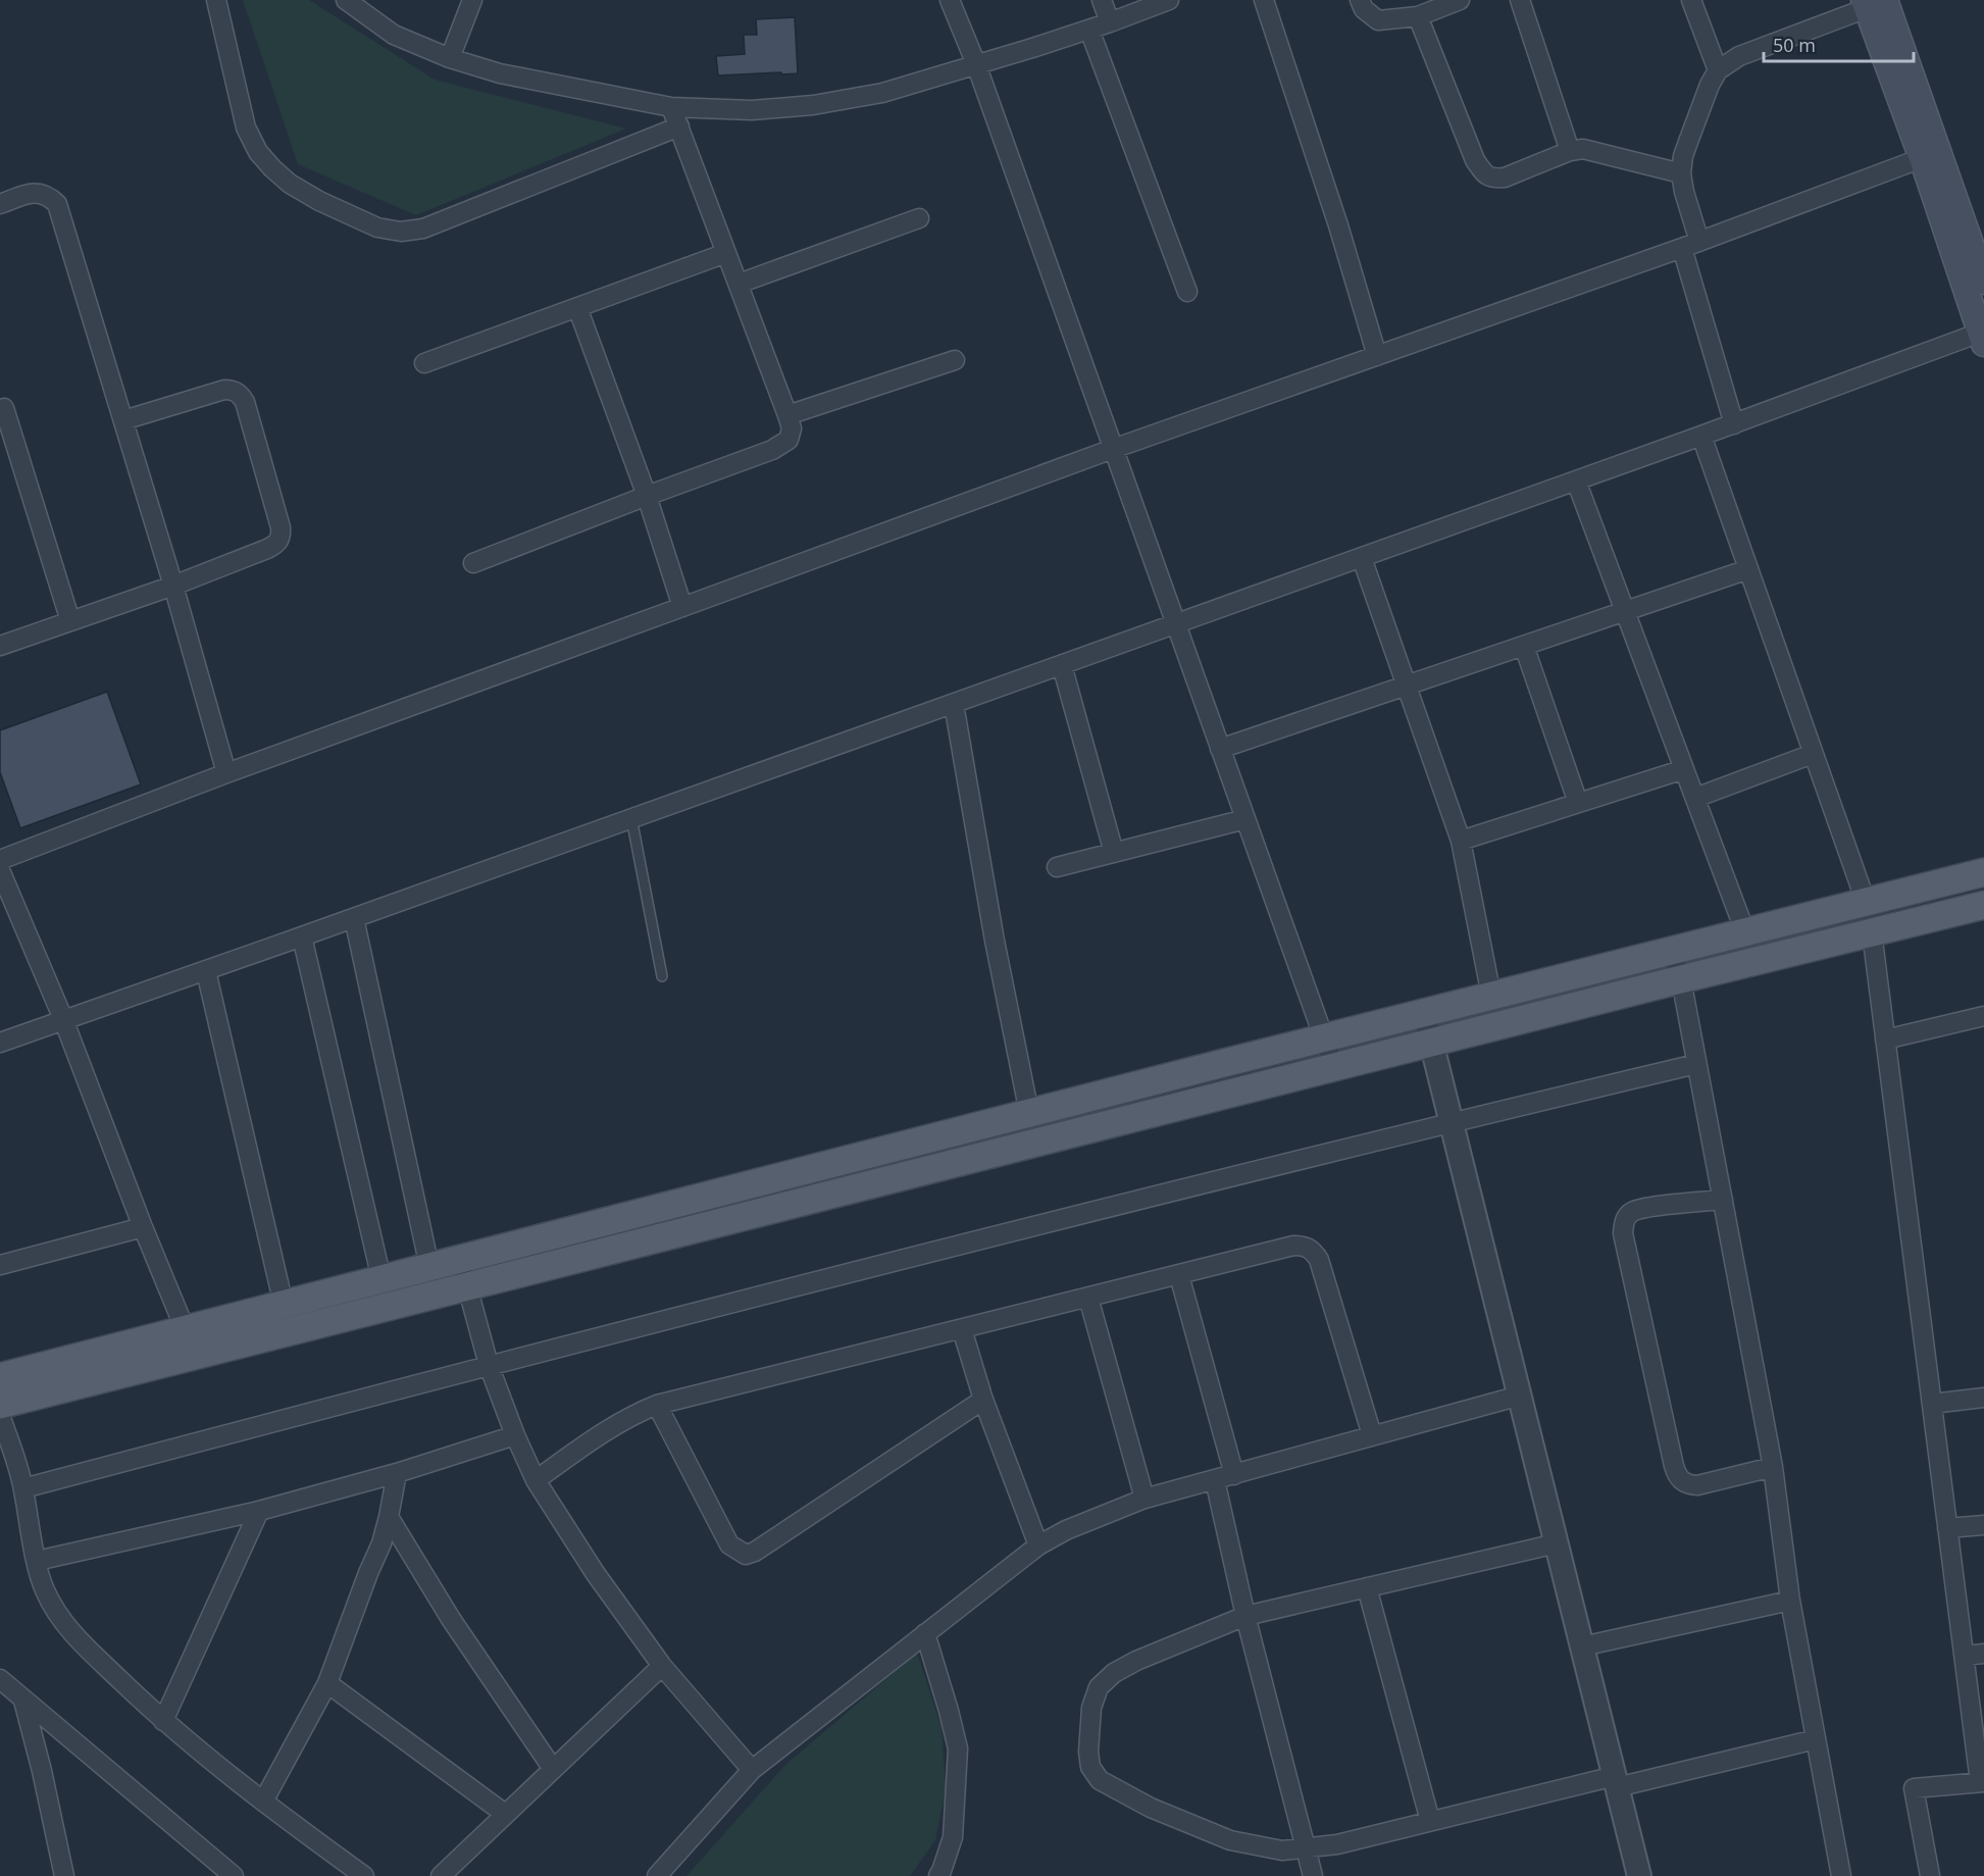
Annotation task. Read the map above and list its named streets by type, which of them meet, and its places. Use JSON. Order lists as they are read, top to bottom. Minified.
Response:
{"scale_bar":"50 m"}
